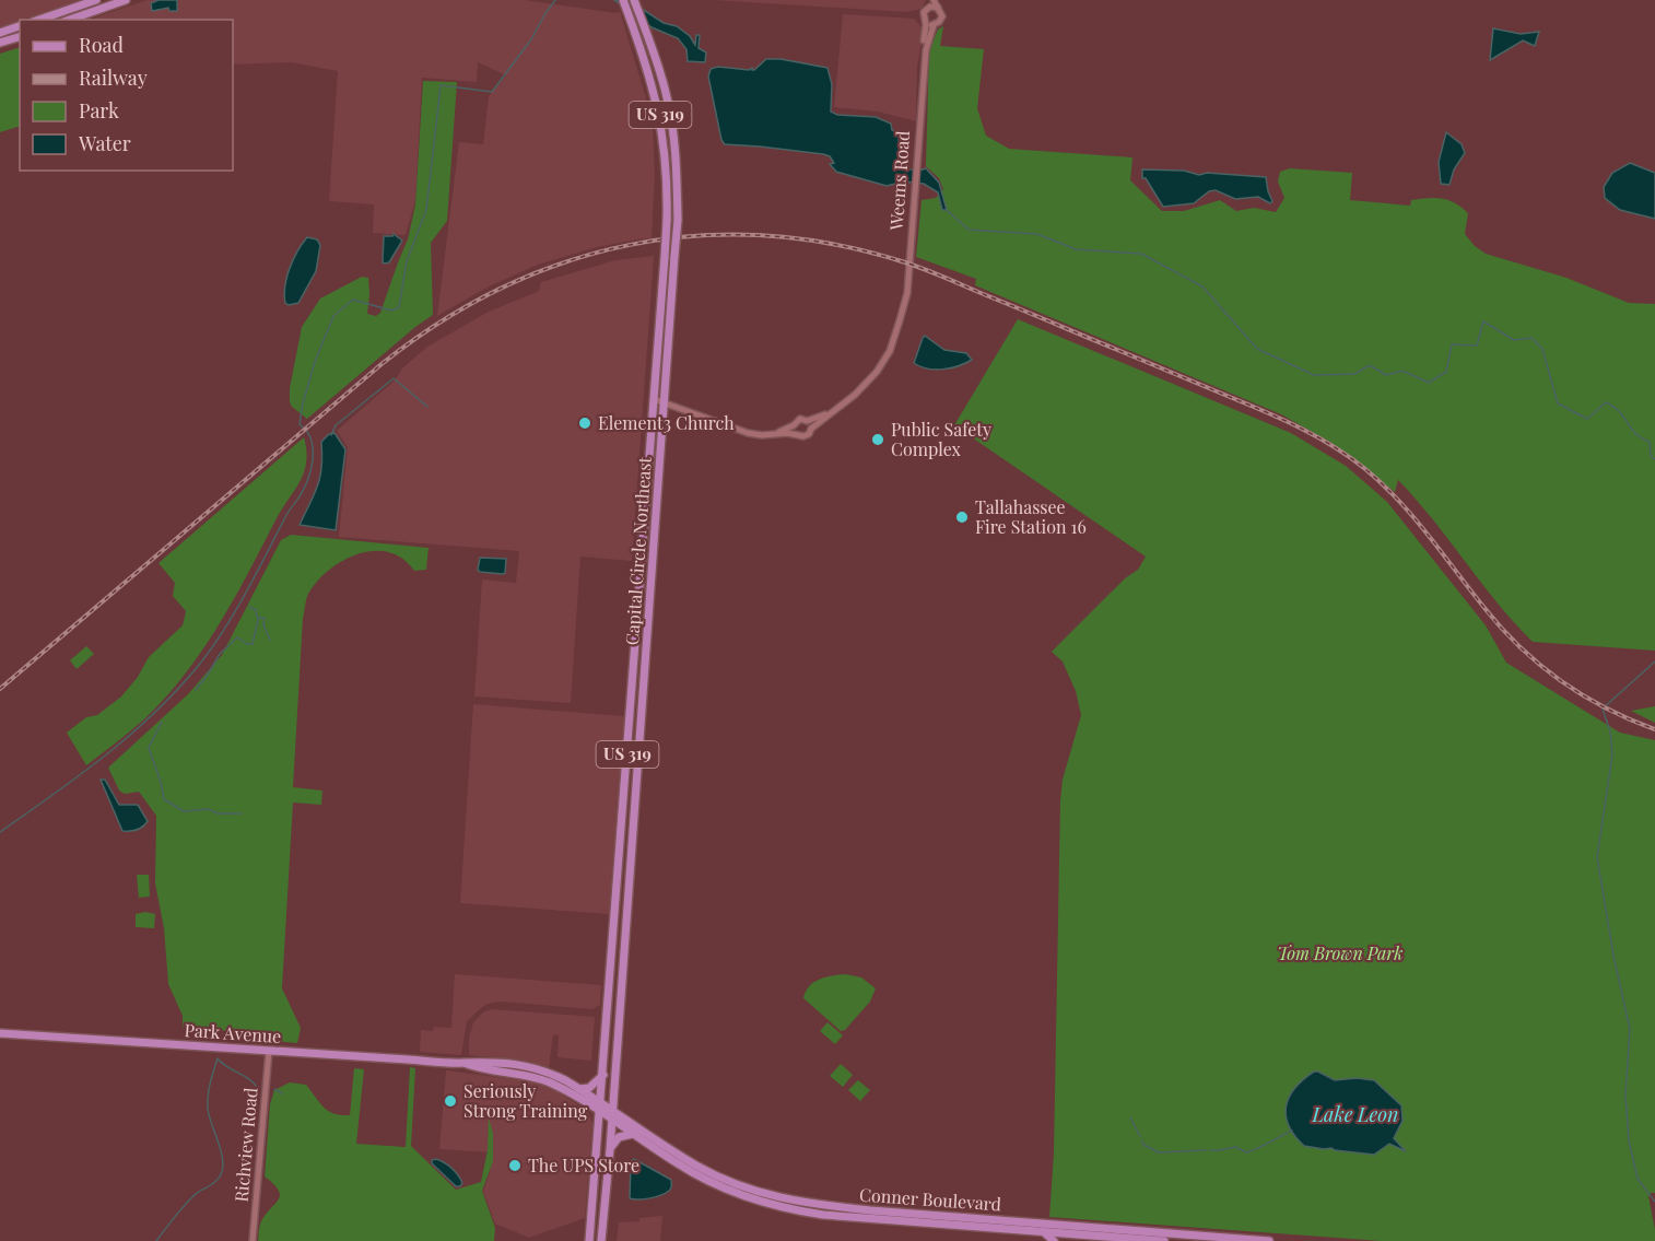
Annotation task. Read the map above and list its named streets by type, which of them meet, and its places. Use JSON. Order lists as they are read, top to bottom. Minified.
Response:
{"streets":{"main road":["US 319","Capital Circle Northeast","Park Avenue","Conner Boulevard"],"street":["Weems Road","Richview Road"]},"crossings":[["US 319","Capital Circle Northeast"],["US 319","Park Avenue"],["US 319","Conner Boulevard"],["Capital Circle Northeast","Park Avenue"],["Capital Circle Northeast","Conner Boulevard"],["Park Avenue","Richview Road"],["Park Avenue","Conner Boulevard"]],"water":["Lake Leon"],"parks":["Tom Brown Park"],"places":["Element3 Church","Public Safety Complex","Tallahassee Fire Station 16","Seriously Strong Training","The UPS Store"],"legend":["Road","Railway","Park","Water"]}
